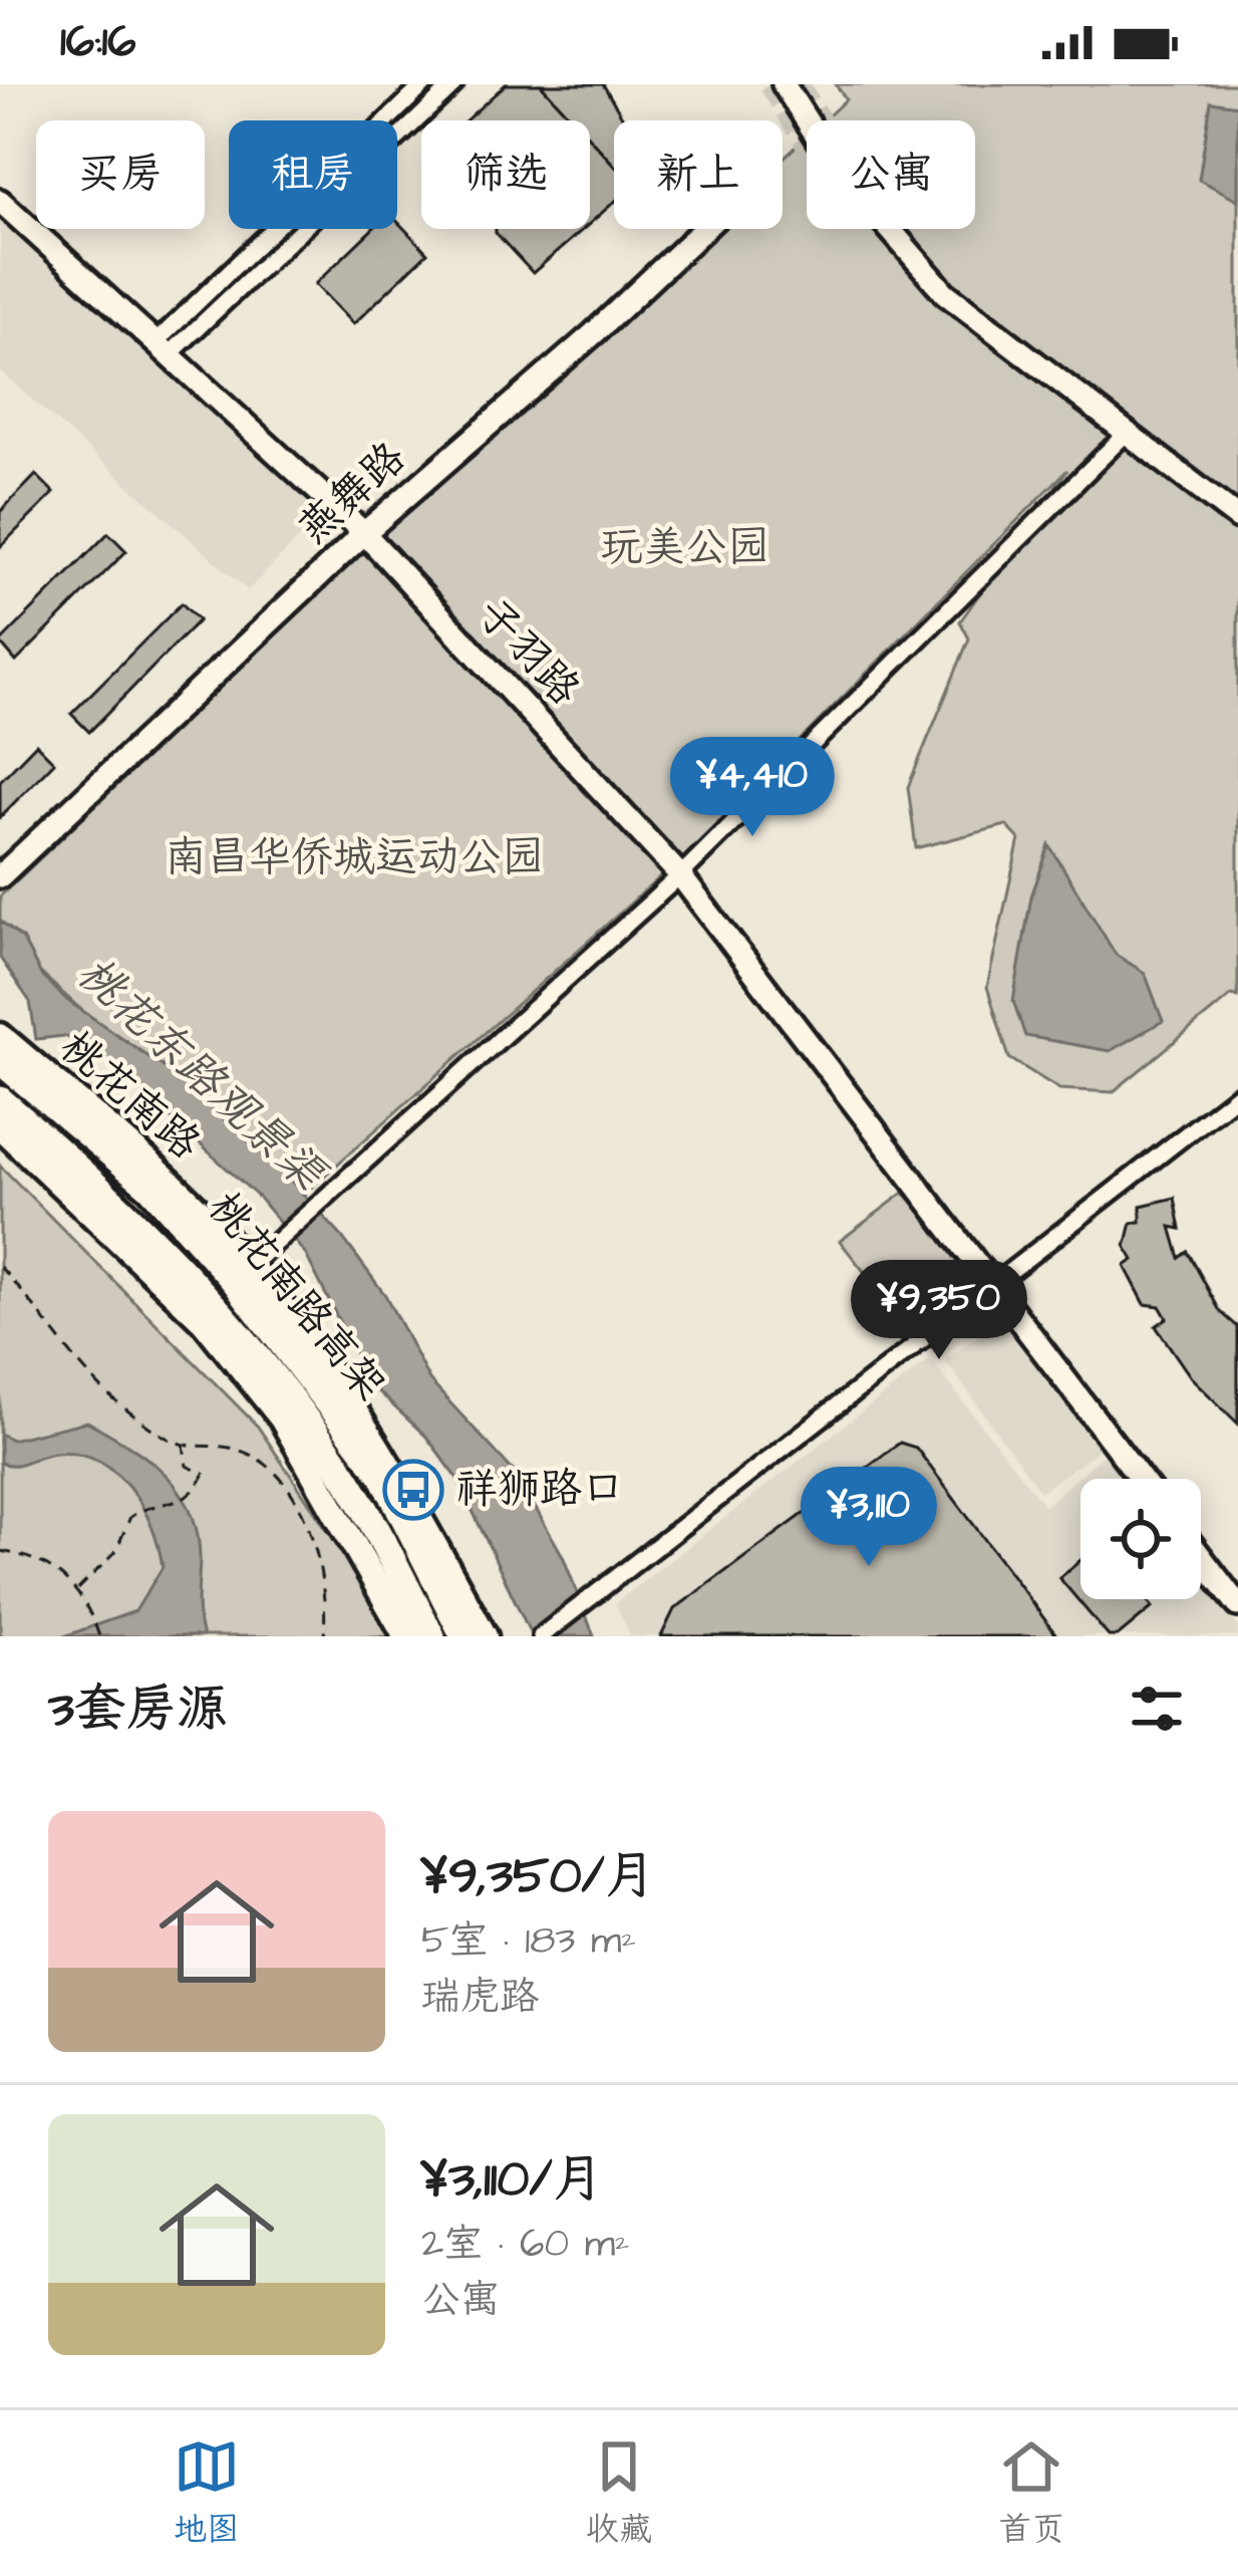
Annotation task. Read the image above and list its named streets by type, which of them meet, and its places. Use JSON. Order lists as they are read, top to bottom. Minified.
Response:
{"streets":{"highway":["桃花南路高架"],"main road":["桃花南路"],"street":["燕舞路","子羽路"]},"crossings":[["燕舞路","子羽路"]],"water":["桃花东路观景渠"],"parks":["玩美公园","南昌华侨城运动公园"],"places":{"bus stop":["祥狮路口"]},"page":{"status":"16:16","chip":["买房","租房","筛选","新上","公寓"],"price":["¥4,410","¥9,350","¥3,110"],"heading":"3套房源","list":[{"name":"¥9,350/月","note":"5室 · 183 m² · 瑞虎路"},{"name":"¥3,110/月","note":"2室 · 60 m² · 公寓"}],"tabs":["地图","收藏","首页"]}}
